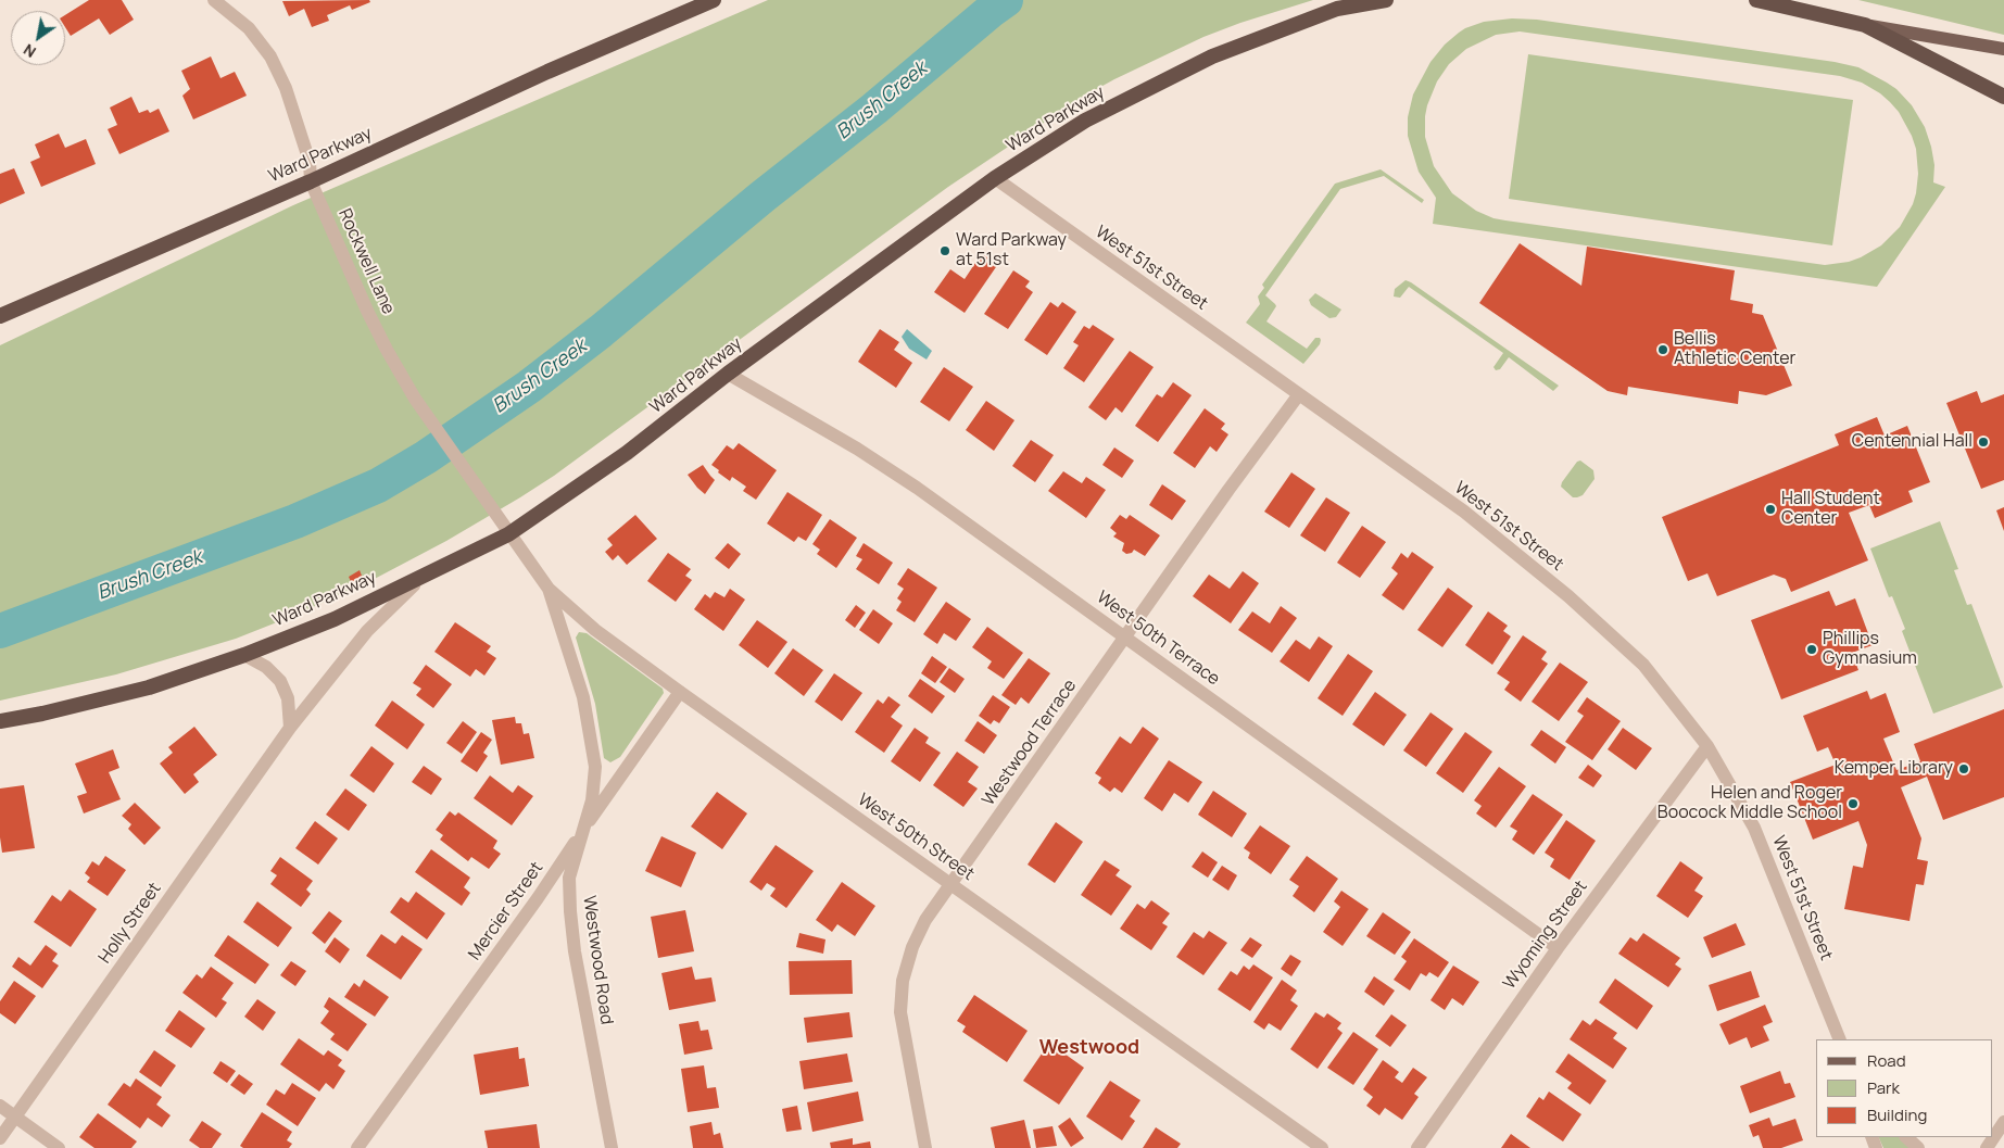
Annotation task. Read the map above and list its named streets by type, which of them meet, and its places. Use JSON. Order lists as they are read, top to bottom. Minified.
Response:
{"streets":{"highway":["Ward Parkway"],"street":["Rockwell Lane","West 51st Street","West 50th Terrace","Westwood Terrace","West 50th Street","Mercier Street","Holly Street","Wyoming Street","Westwood Road"]},"crossings":[["Ward Parkway","Rockwell Lane"],["Ward Parkway","West 51st Street"],["Ward Parkway","West 50th Terrace"],["Ward Parkway","West 50th Street"],["Ward Parkway","Holly Street"],["Rockwell Lane","West 50th Street"],["West 51st Street","Westwood Terrace"],["West 51st Street","Wyoming Street"],["West 50th Terrace","Westwood Terrace"],["West 50th Terrace","Wyoming Street"],["Westwood Terrace","West 50th Street"],["West 50th Street","Mercier Street"],["West 50th Street","Westwood Road"],["Mercier Street","Westwood Road"]],"districts":["Westwood"],"water":["Brush Creek"],"places":["Ward Parkway at 51st","Bellis Athletic Center","Centennial Hall","Hall Student Center","Phillips Gymnasium","Kemper Library","Helen and Roger Boocock Middle School"],"legend":["Road","Park","Building"],"north":"bottom left"}
